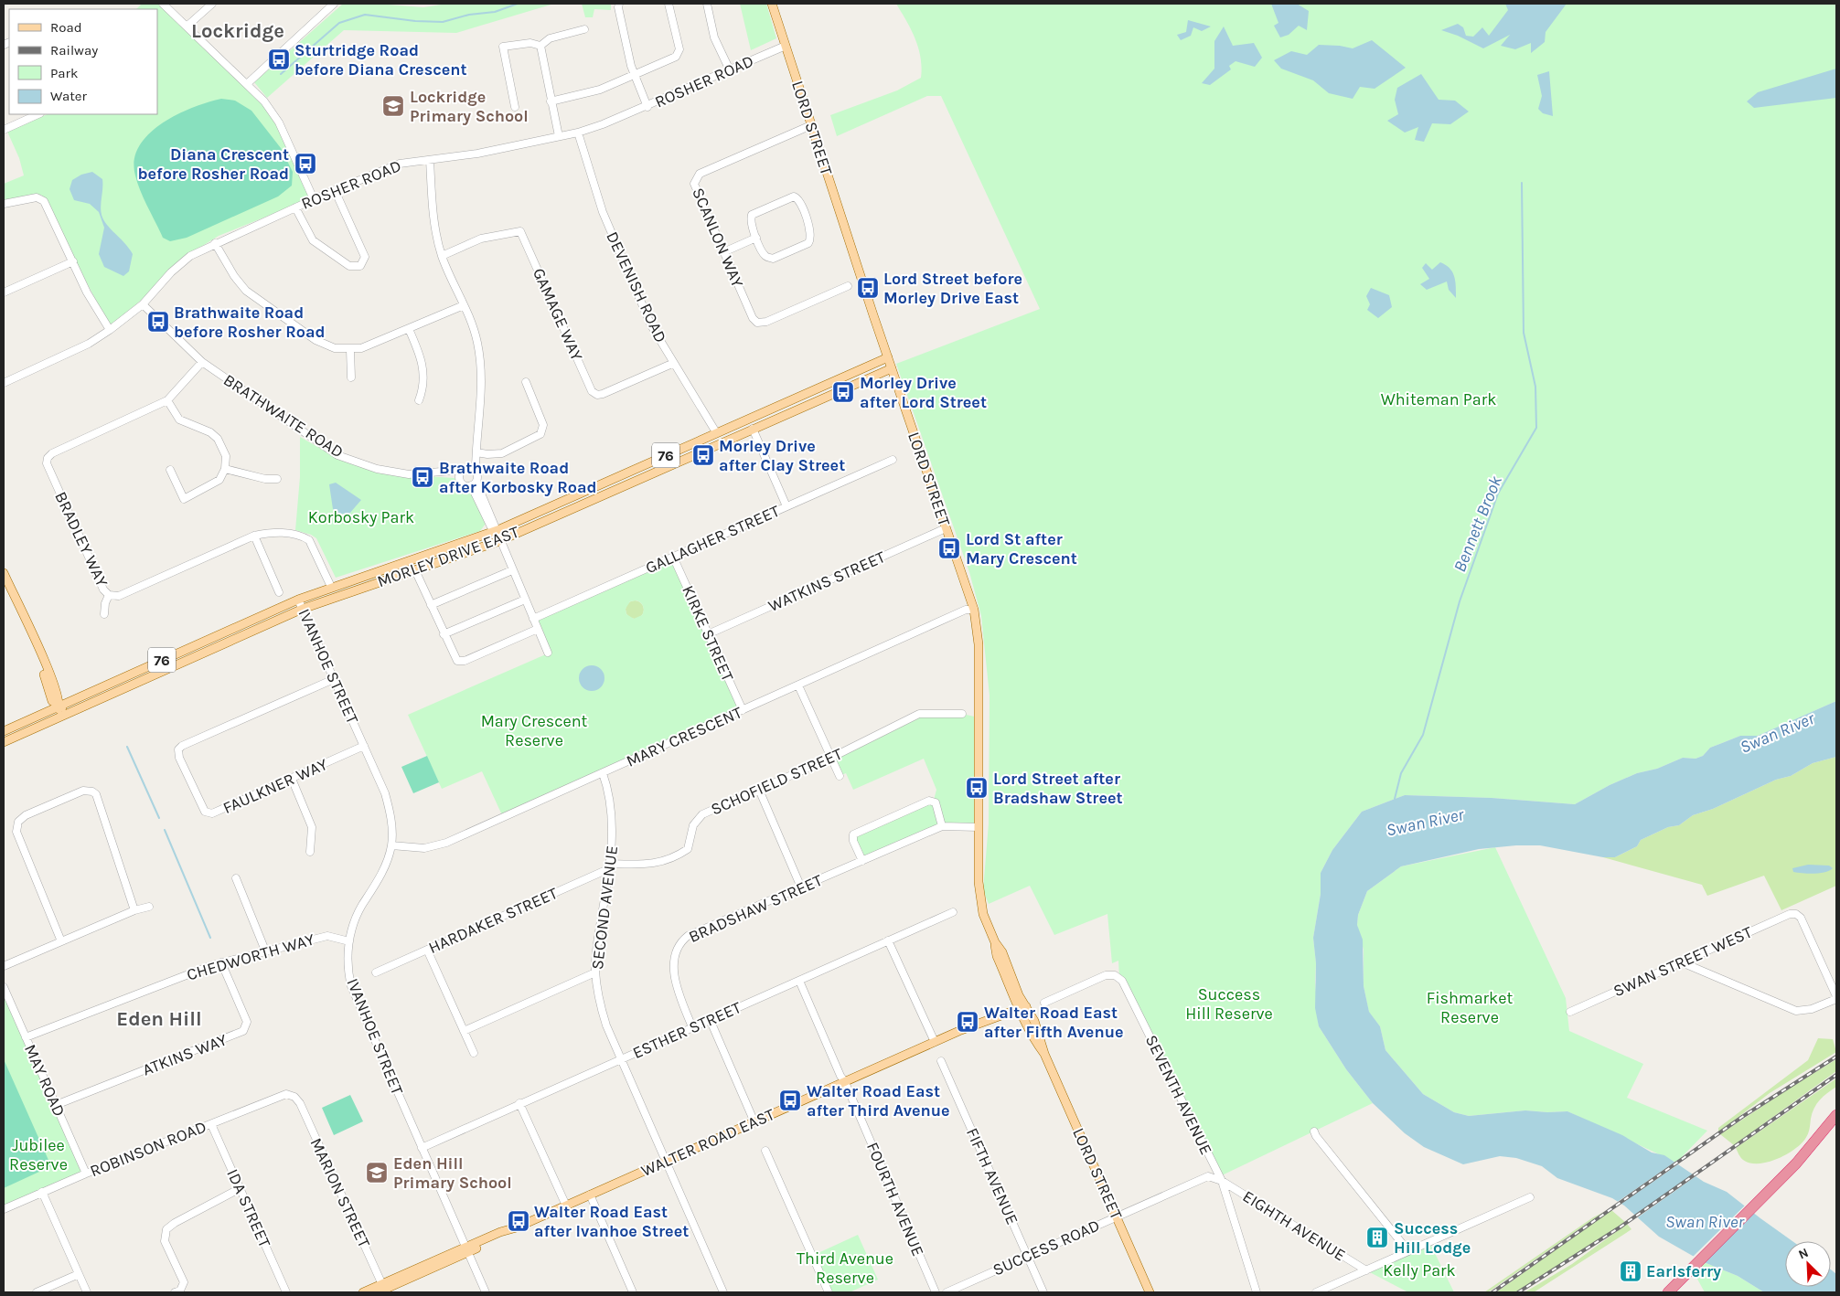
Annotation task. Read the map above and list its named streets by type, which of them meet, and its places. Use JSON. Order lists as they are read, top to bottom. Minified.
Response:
{"streets":{"main road":["LORD STREET","76","MORLEY DRIVE EAST","WALTER ROAD EAST"],"street":["ROSHER ROAD","SCANLON WAY","DEVENISH ROAD","GAMAGE WAY","BRATHWAITE ROAD","BRADLEY WAY","GALLAGHER STREET","WATKINS STREET","KIRKE STREET","IVANHOE STREET","MARY CRESCENT","SCHOFIELD STREET","FAULKNER WAY","SECOND AVENUE","BRADSHAW STREET","HARDAKER STREET","CHEDWORTH WAY","SWAN STREET WEST","ESTHER STREET","ATKINS WAY","MAY ROAD","SEVENTH AVENUE","ROBINSON ROAD","FIFTH AVENUE","MARION STREET","FOURTH AVENUE","IDA STREET","EIGHTH AVENUE","SUCCESS ROAD"]},"crossings":[["ROSHER ROAD","LORD STREET"],["ROSHER ROAD","DEVENISH ROAD"],["ROSHER ROAD","BRATHWAITE ROAD"],["LORD STREET","SCANLON WAY"],["LORD STREET","MORLEY DRIVE EAST"],["LORD STREET","WATKINS STREET"],["LORD STREET","MARY CRESCENT"],["LORD STREET","BRADSHAW STREET"],["LORD STREET","WALTER ROAD EAST"],["LORD STREET","SUCCESS ROAD"],["DEVENISH ROAD","GAMAGE WAY"],["DEVENISH ROAD","MORLEY DRIVE EAST"],["BRATHWAITE ROAD","BRADLEY WAY"],["BRADLEY WAY","MORLEY DRIVE EAST"],["GALLAGHER STREET","KIRKE STREET"],["MORLEY DRIVE EAST","IVANHOE STREET"],["WATKINS STREET","KIRKE STREET"],["KIRKE STREET","MARY CRESCENT"],["IVANHOE STREET","MARY CRESCENT"],["IVANHOE STREET","FAULKNER WAY"],["IVANHOE STREET","CHEDWORTH WAY"],["IVANHOE STREET","ESTHER STREET"],["IVANHOE STREET","WALTER ROAD EAST"],["MARY CRESCENT","SECOND AVENUE"],["SCHOFIELD STREET","SECOND AVENUE"],["SCHOFIELD STREET","HARDAKER STREET"],["SECOND AVENUE","HARDAKER STREET"],["SECOND AVENUE","ESTHER STREET"],["SECOND AVENUE","WALTER ROAD EAST"],["BRADSHAW STREET","ESTHER STREET"],["CHEDWORTH WAY","ATKINS WAY"],["CHEDWORTH WAY","MAY ROAD"],["ESTHER STREET","FOURTH AVENUE"],["ATKINS WAY","MAY ROAD"],["MAY ROAD","ROBINSON ROAD"],["SEVENTH AVENUE","EIGHTH AVENUE"],["SEVENTH AVENUE","SUCCESS ROAD"],["WALTER ROAD EAST","MARION STREET"],["WALTER ROAD EAST","FOURTH AVENUE"],["ROBINSON ROAD","MARION STREET"],["ROBINSON ROAD","IDA STREET"],["FIFTH AVENUE","SUCCESS ROAD"],["EIGHTH AVENUE","SUCCESS ROAD"]],"districts":["Lockridge","Eden Hill"],"water":["Bennett Brook","Swan River"],"parks":["Whiteman Park","Korbosky Park","Mary Crescent Reserve","Success Hill Reserve","Fishmarket Reserve","Jubilee Reserve","Third Avenue Reserve","Kelly Park"],"places":{"bus stop":["Sturtridge Road before Diana Crescent","Diana Crescent before Rosher Road","Lord Street before Morley Drive East","Brathwaite Road before Rosher Road","Morley Drive after Lord Street","Morley Drive after Clay Street","Brathwaite Road after Korbosky Road","Lord St after Mary Crescent","Lord Street after Bradshaw Street","Walter Road East after Fifth Avenue","Walter Road East after Third Avenue","Walter Road East after Ivanhoe Street"],"school or university":["Lockridge Primary School","Eden Hill Primary School"],"building":["Success Hill Lodge","Earlsferry"]},"legend":["Road","Railway","Park","Water"],"north":"top left"}
